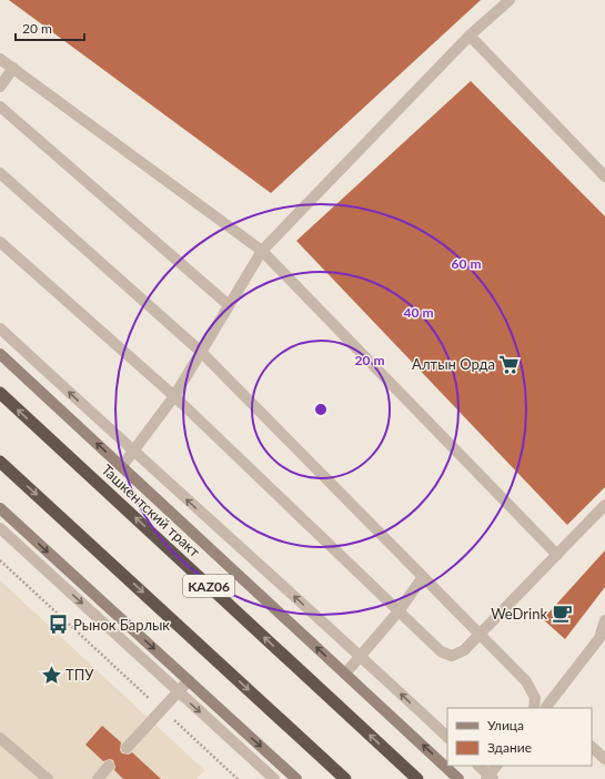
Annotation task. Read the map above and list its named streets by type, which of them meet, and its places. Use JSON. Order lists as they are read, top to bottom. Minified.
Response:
{"streets":{"highway":["Ташкентский тракт","KАZ06"]},"places":{"supermarket":["Алтын Орда"],"cafe":["WeDrink"],"bus stop":["Рынок Барлык"],"place":["ТПУ"]},"legend":["Улица","Здание"],"scale_bar":"20 m","rings":["60 m","40 m","20 m"]}
